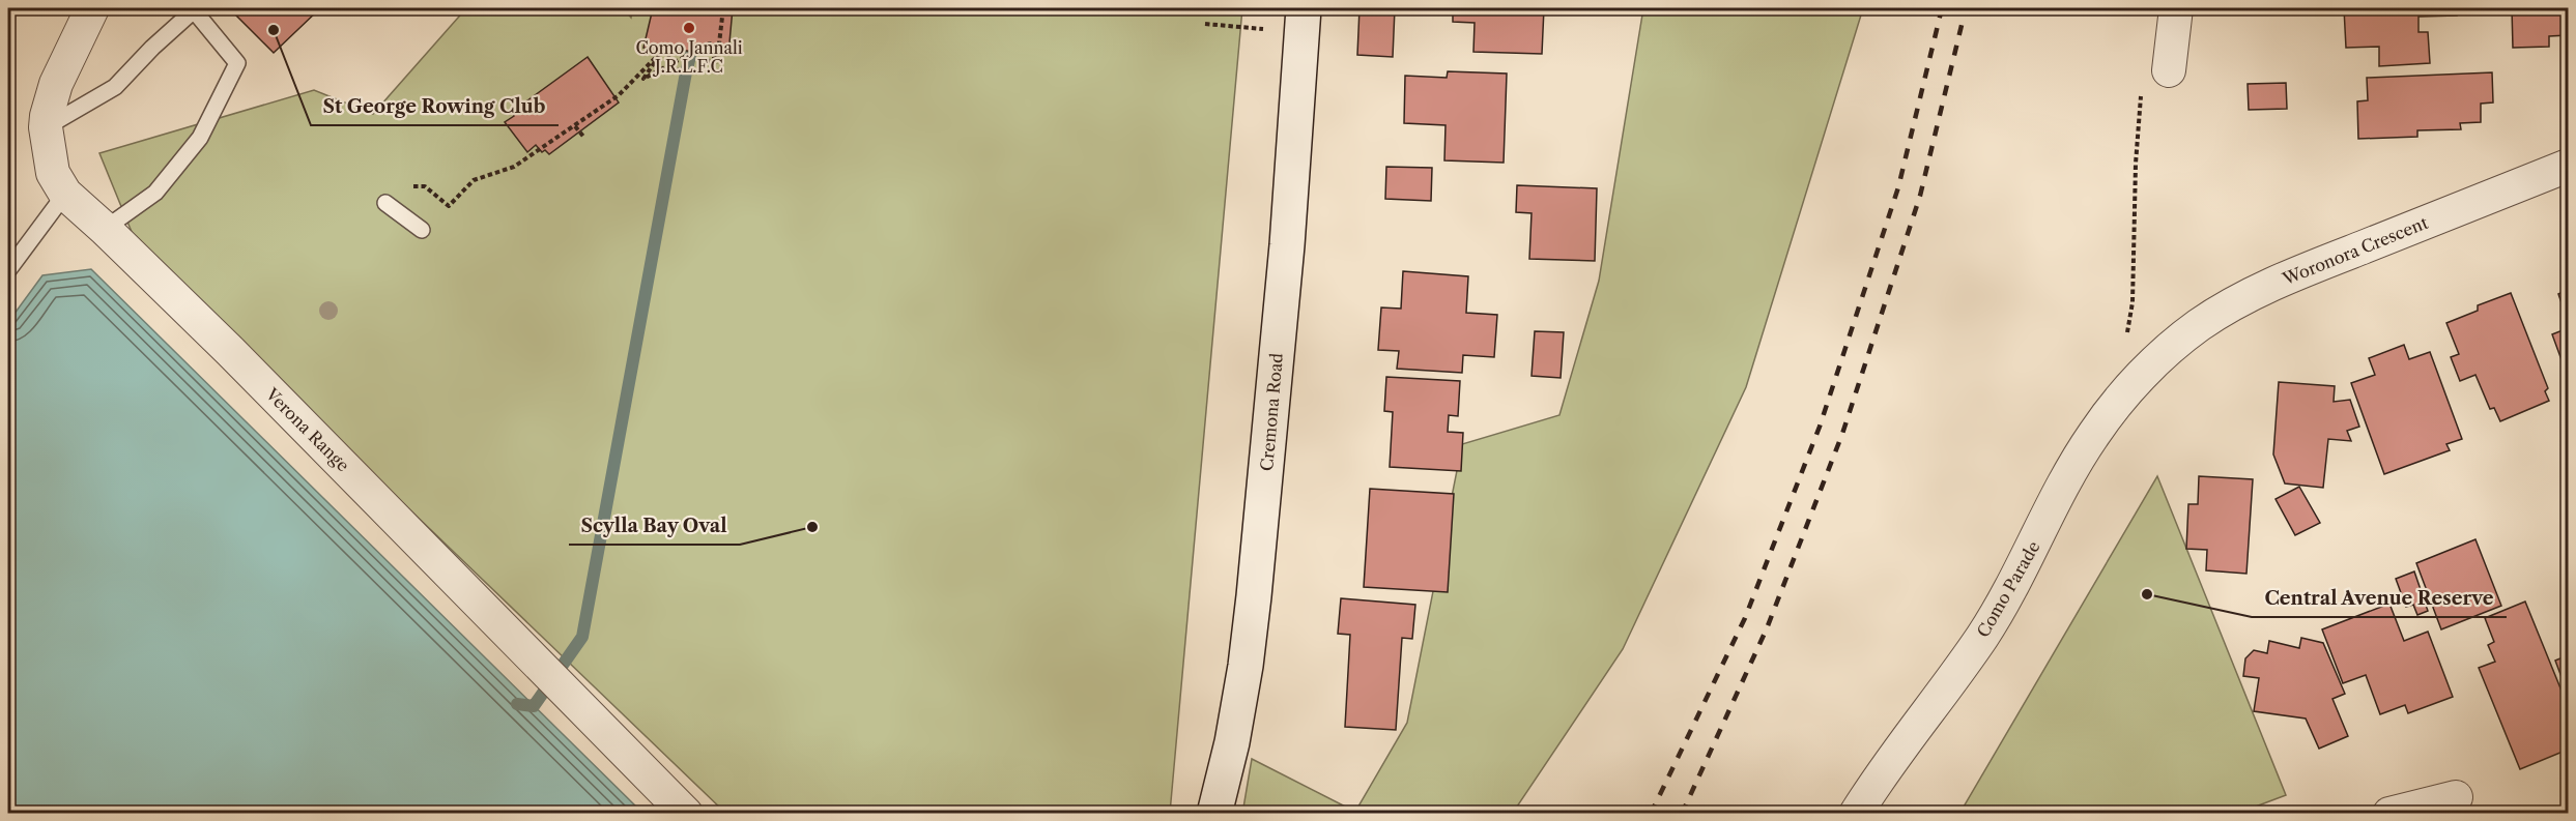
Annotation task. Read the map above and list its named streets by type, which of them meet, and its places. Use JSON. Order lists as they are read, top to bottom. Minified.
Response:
{"streets":{"street":["Woronora Crescent","Cremona Road","Verona Range","Como Parade"]},"crossings":[["Woronora Crescent","Como Parade"]],"places":["Como Jannali J.R.L.F.C","St George Rowing Club","Scylla Bay Oval","Central Avenue Reserve"]}
